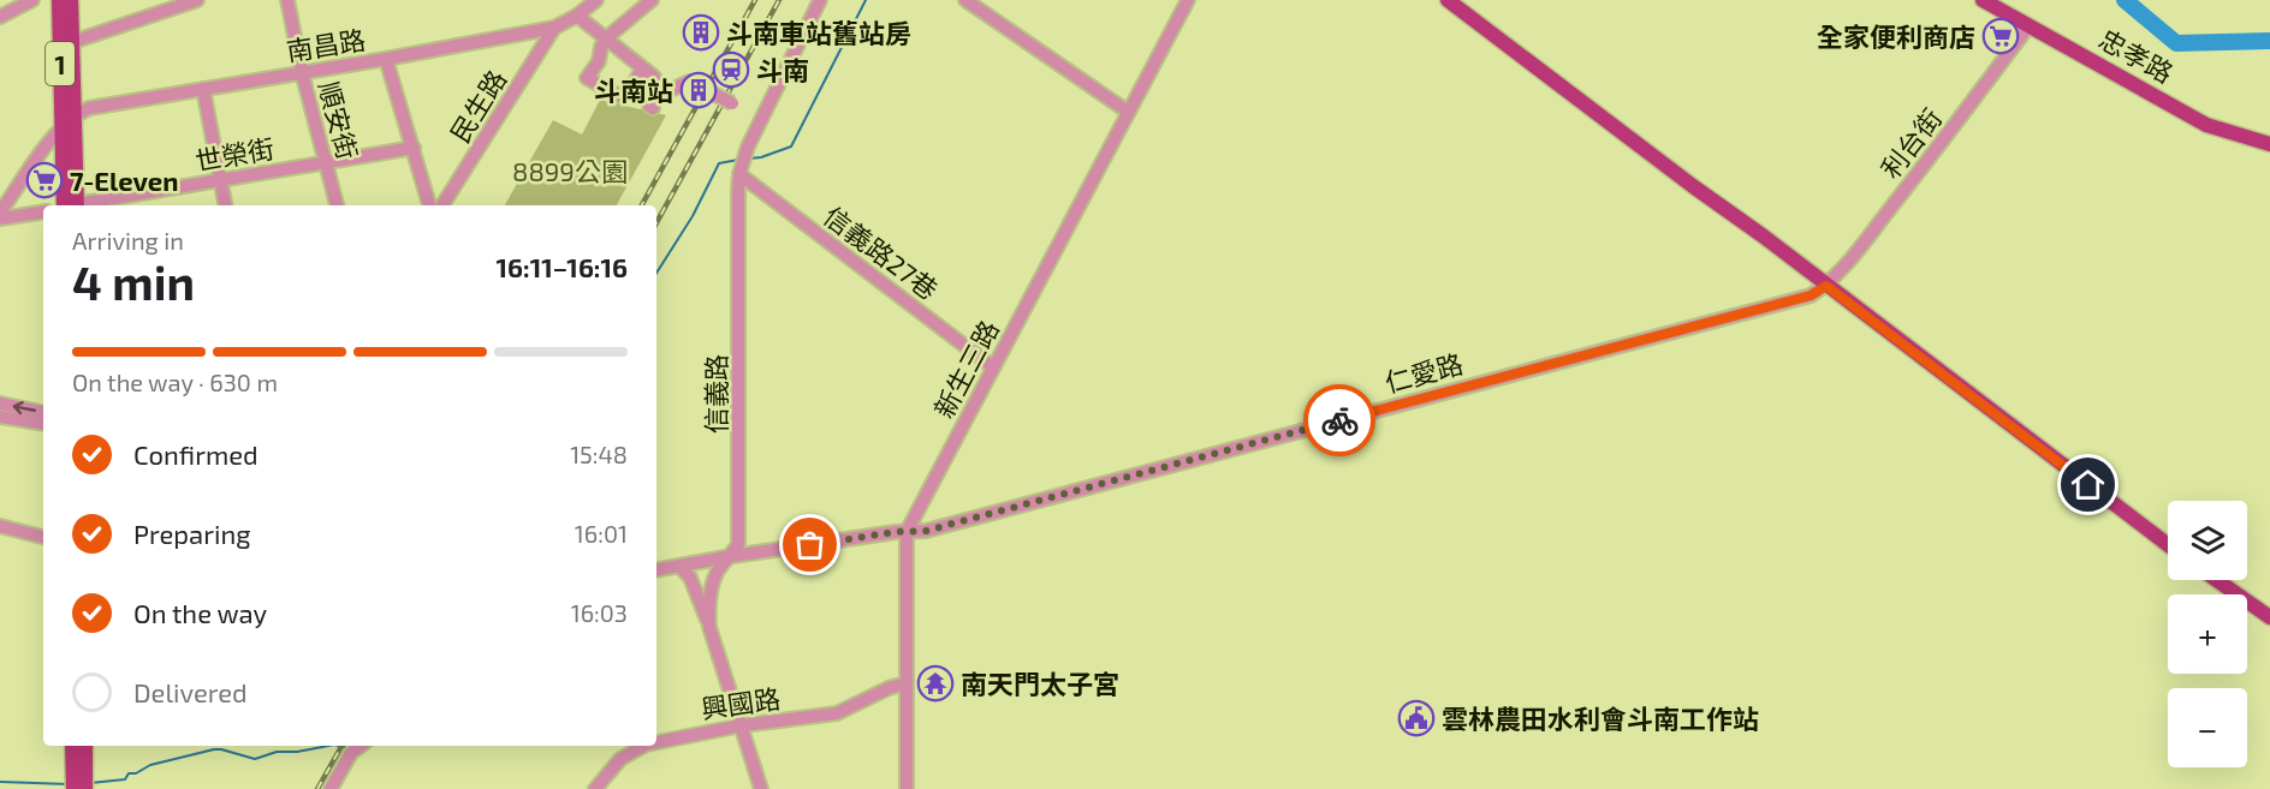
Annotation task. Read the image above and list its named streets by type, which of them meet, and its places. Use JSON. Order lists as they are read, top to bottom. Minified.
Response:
{"streets":{"main road":["忠孝路","1"],"street":["南昌路","民生路","順安街","利台街","世榮街","信義路27巷","新生三路","仁愛路","信義路","興國路"]},"crossings":[["南昌路","1"],["南昌路","民生路"],["南昌路","順安街"],["忠孝路","利台街"],["順安街","世榮街"],["利台街","仁愛路"],["信義路27巷","新生三路"],["信義路27巷","信義路"],["新生三路","仁愛路"],["新生三路","興國路"],["仁愛路","信義路"],["信義路","興國路"]],"parks":["8899公園"],"places":{"building":["斗南車站舊站房","斗南站"],"supermarket":["全家便利商店","7-Eleven"],"station":["斗南"],"temple":["南天門太子宮"],"public building":["雲林農田水利會斗南工作站"]},"page":{"heading":["4 min","Arriving in","16:11–16:16"],"bar":"On the way · 630 m","list":[["Confirmed","15:48"],["Preparing","16:01"],["On the way","16:03"],"Delivered"],"map_buttons":["+","−"]}}
